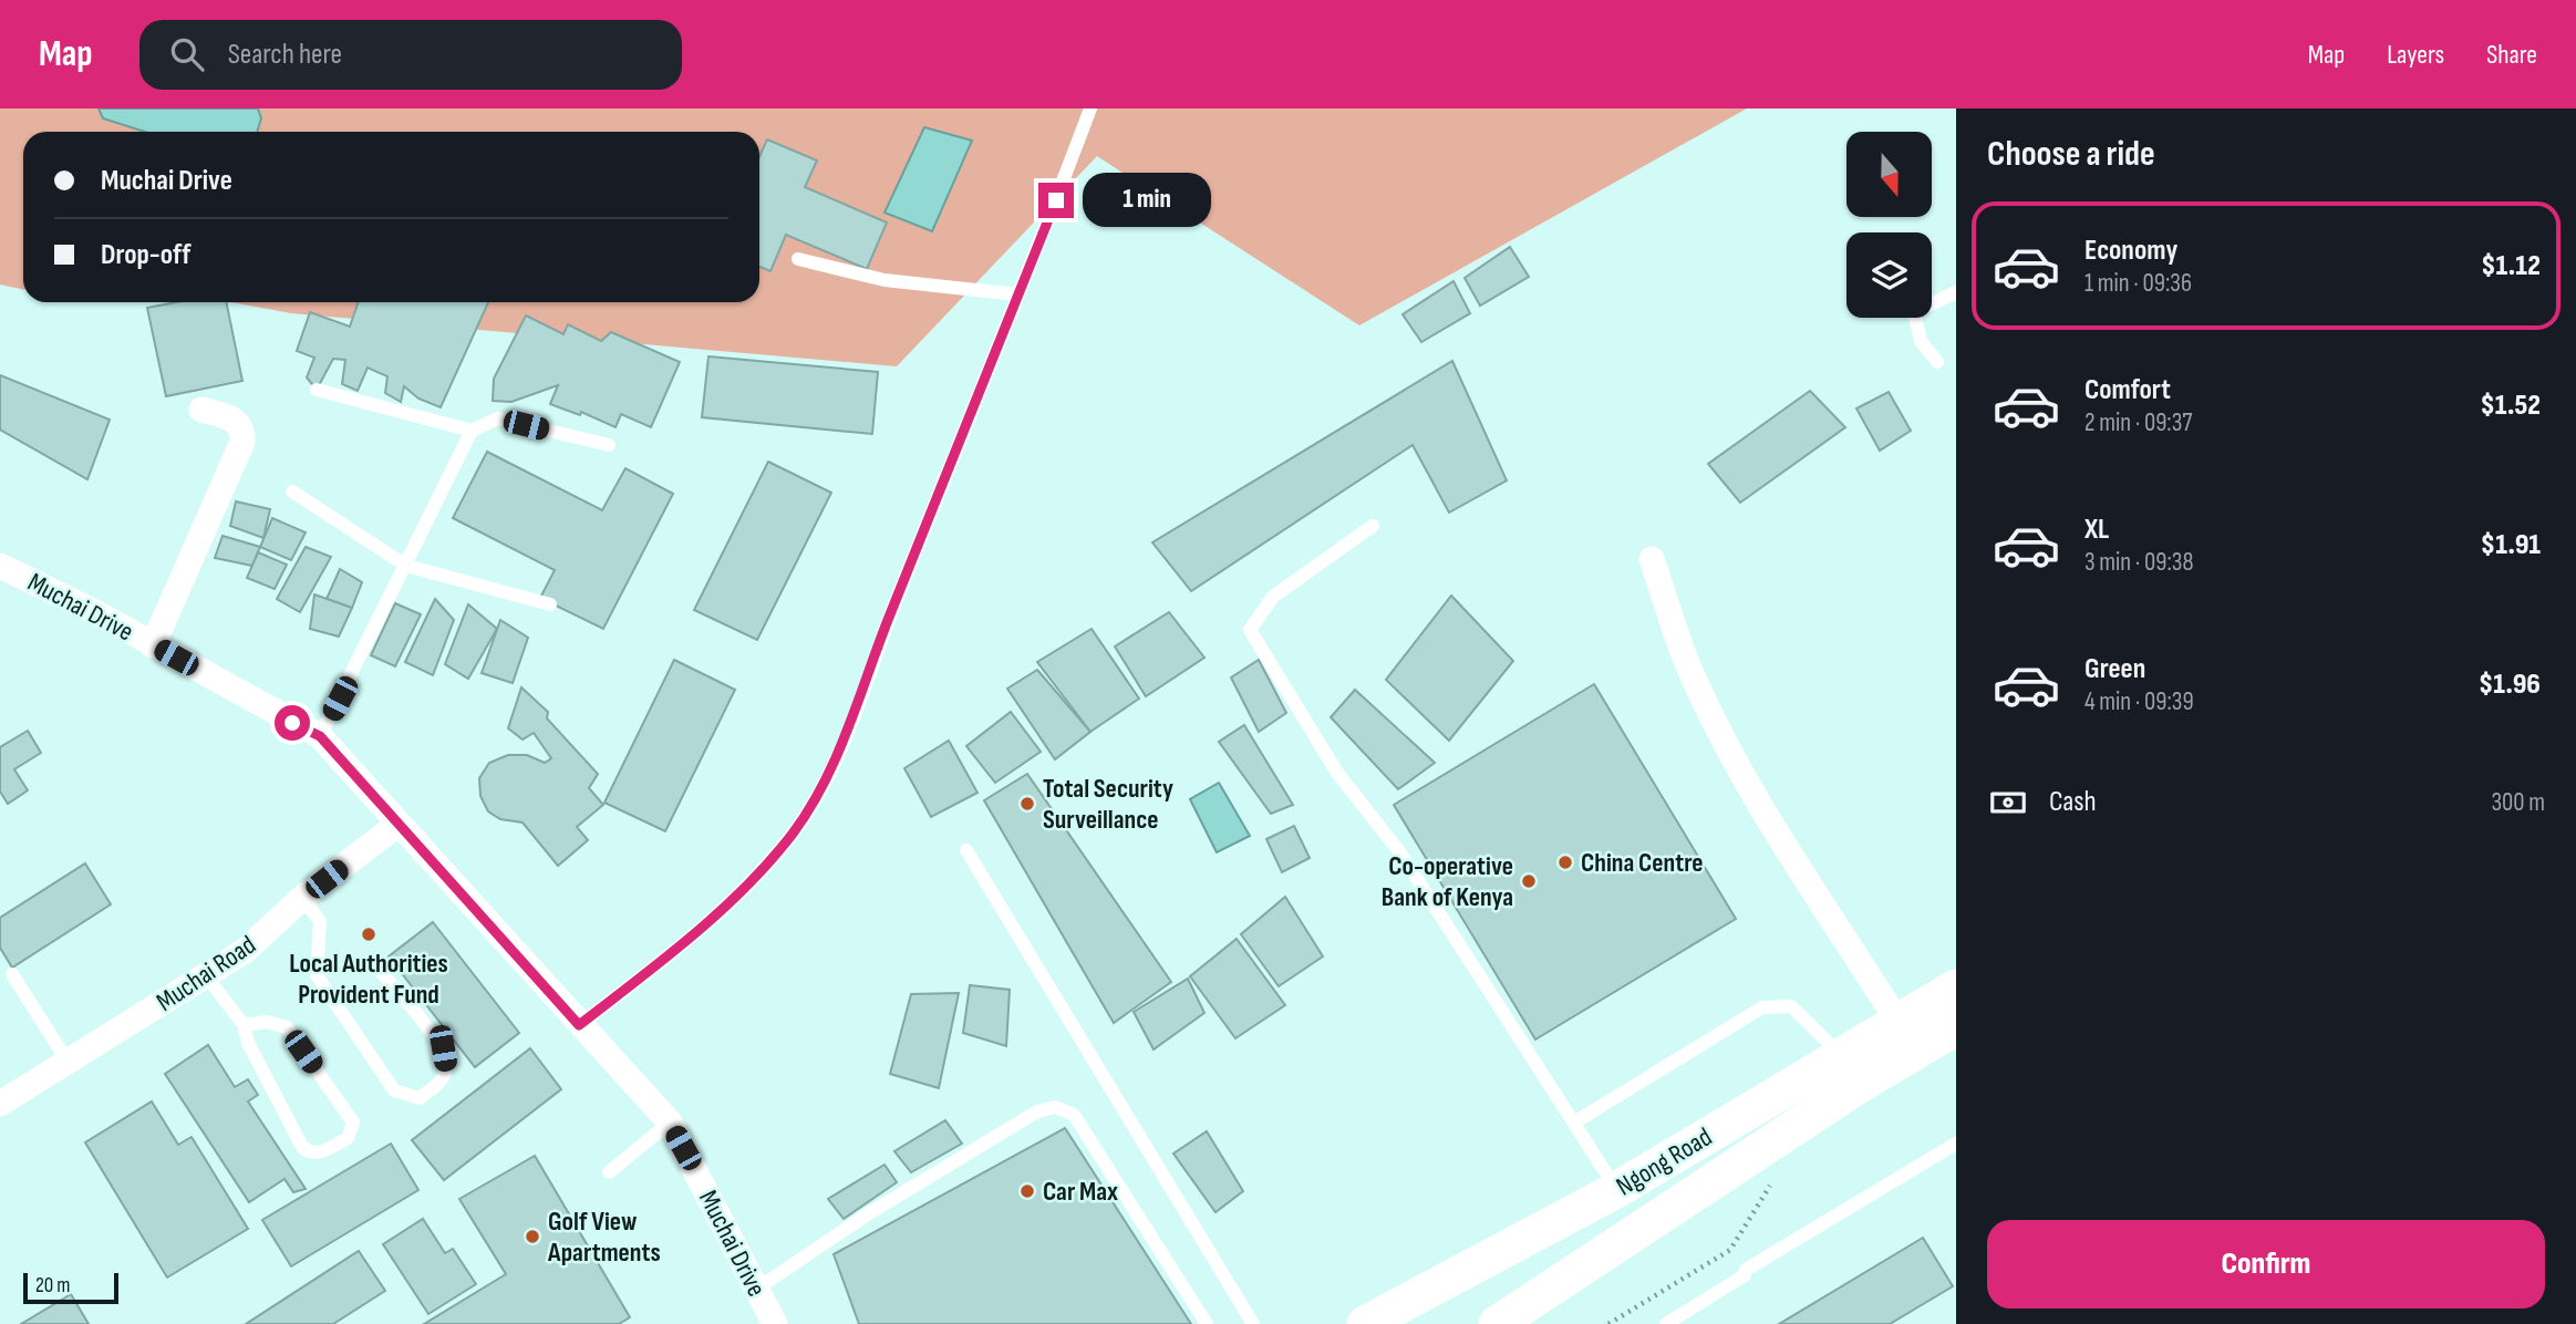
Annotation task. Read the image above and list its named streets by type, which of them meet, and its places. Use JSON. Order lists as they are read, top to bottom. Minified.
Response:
{"streets":{"main road":["Ngong Road"],"street":["Muchai Drive","Muchai Road"]},"crossings":[["Muchai Drive","Muchai Road"]],"places":["Total Security Surveillance","China Centre","Co-operative Bank of Kenya","Local Authorities Provident Fund","Car Max","Golf View Apartments"],"scale_bar":"20 m","north":"bottom","page":{"header":"Map","search":"Search here","nav":["Map","Layers","Share"],"heading":"Choose a ride","banner":["Muchai Drive","Drop-off"],"bubble":"1 min","list":[{"name":"Economy","note":"1 min · 09:36","value":"$1.12"},{"name":"Comfort","note":"2 min · 09:37","value":"$1.52"},{"name":"XL","note":"3 min · 09:38","value":"$1.91"},{"name":"Green","note":"4 min · 09:39","value":"$1.96"}],"pay":["Cash","300 m"],"buttons":"Confirm","scale":"20 m"}}
